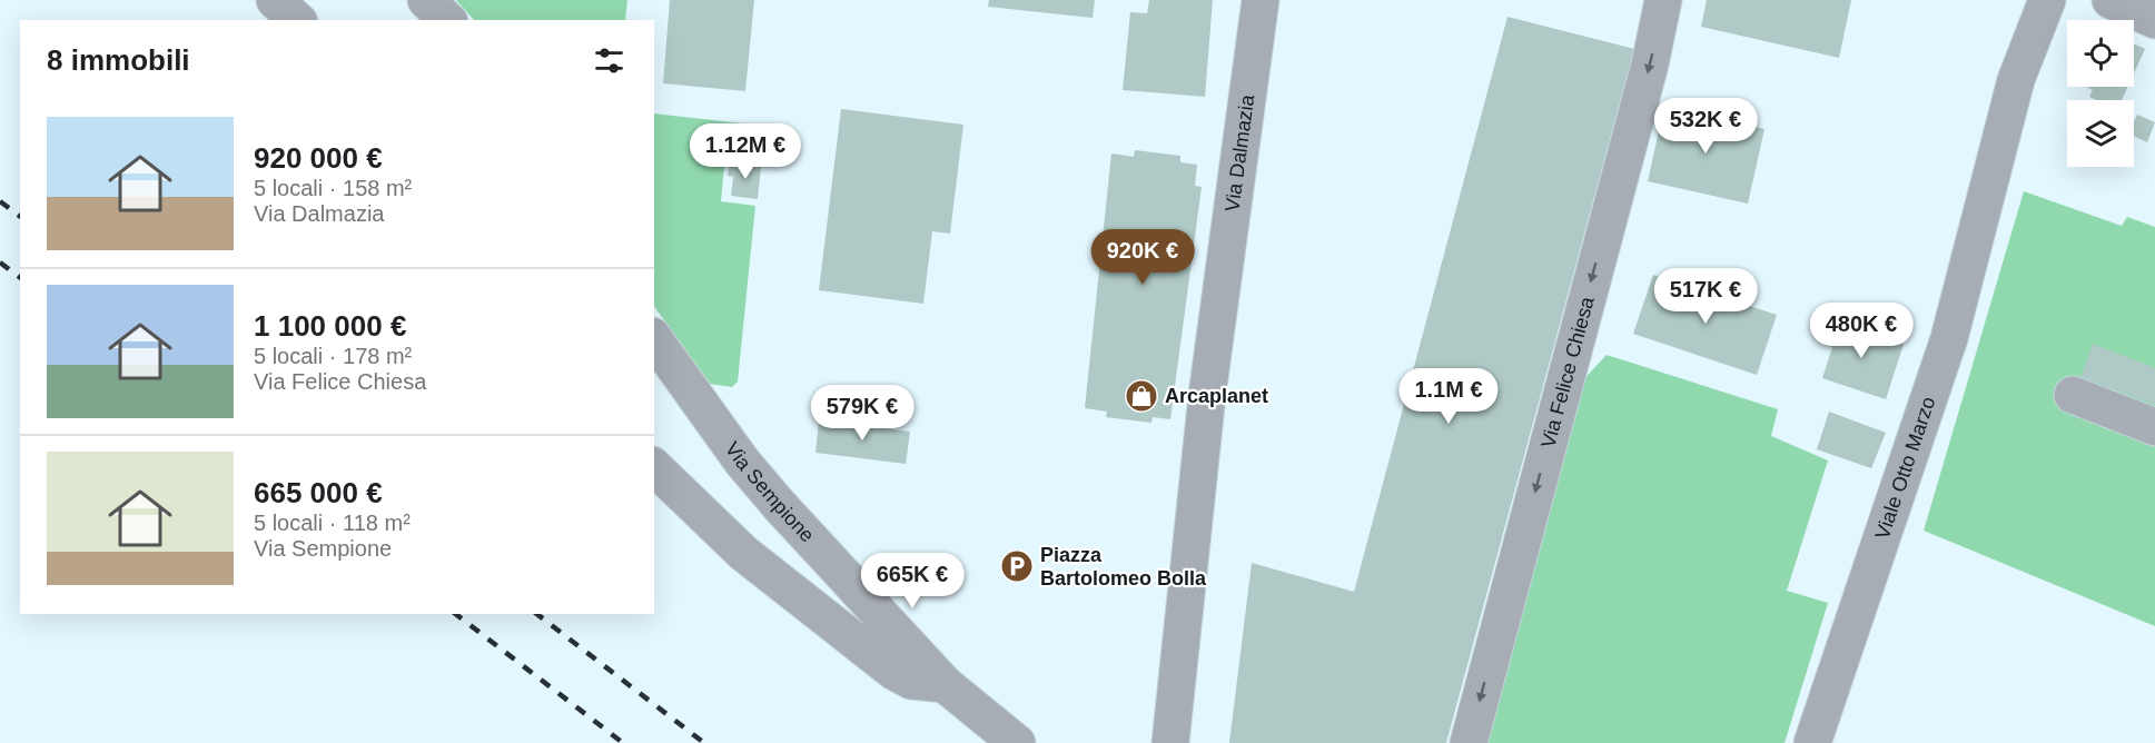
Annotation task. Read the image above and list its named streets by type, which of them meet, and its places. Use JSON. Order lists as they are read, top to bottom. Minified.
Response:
{"streets":{"street":["Via Dalmazia","Via Felice Chiesa","Viale Otto Marzo","Via Sempione"]},"one_way":["Via Felice Chiesa"],"places":{"shop":["Arcaplanet"],"parking":["Piazza Bartolomeo Bolla"]},"page":{"heading":"8 immobili","price":["532K €","1.12M €","920K €","517K €","480K €","1.1M €","579K €","665K €"],"list":[{"name":"920 000 €","note":"5 locali · 158 m² · Via Dalmazia"},{"name":"1 100 000 €","note":"5 locali · 178 m² · Via Felice Chiesa"},{"name":"665 000 €","note":"5 locali · 118 m² · Via Sempione"}]}}
